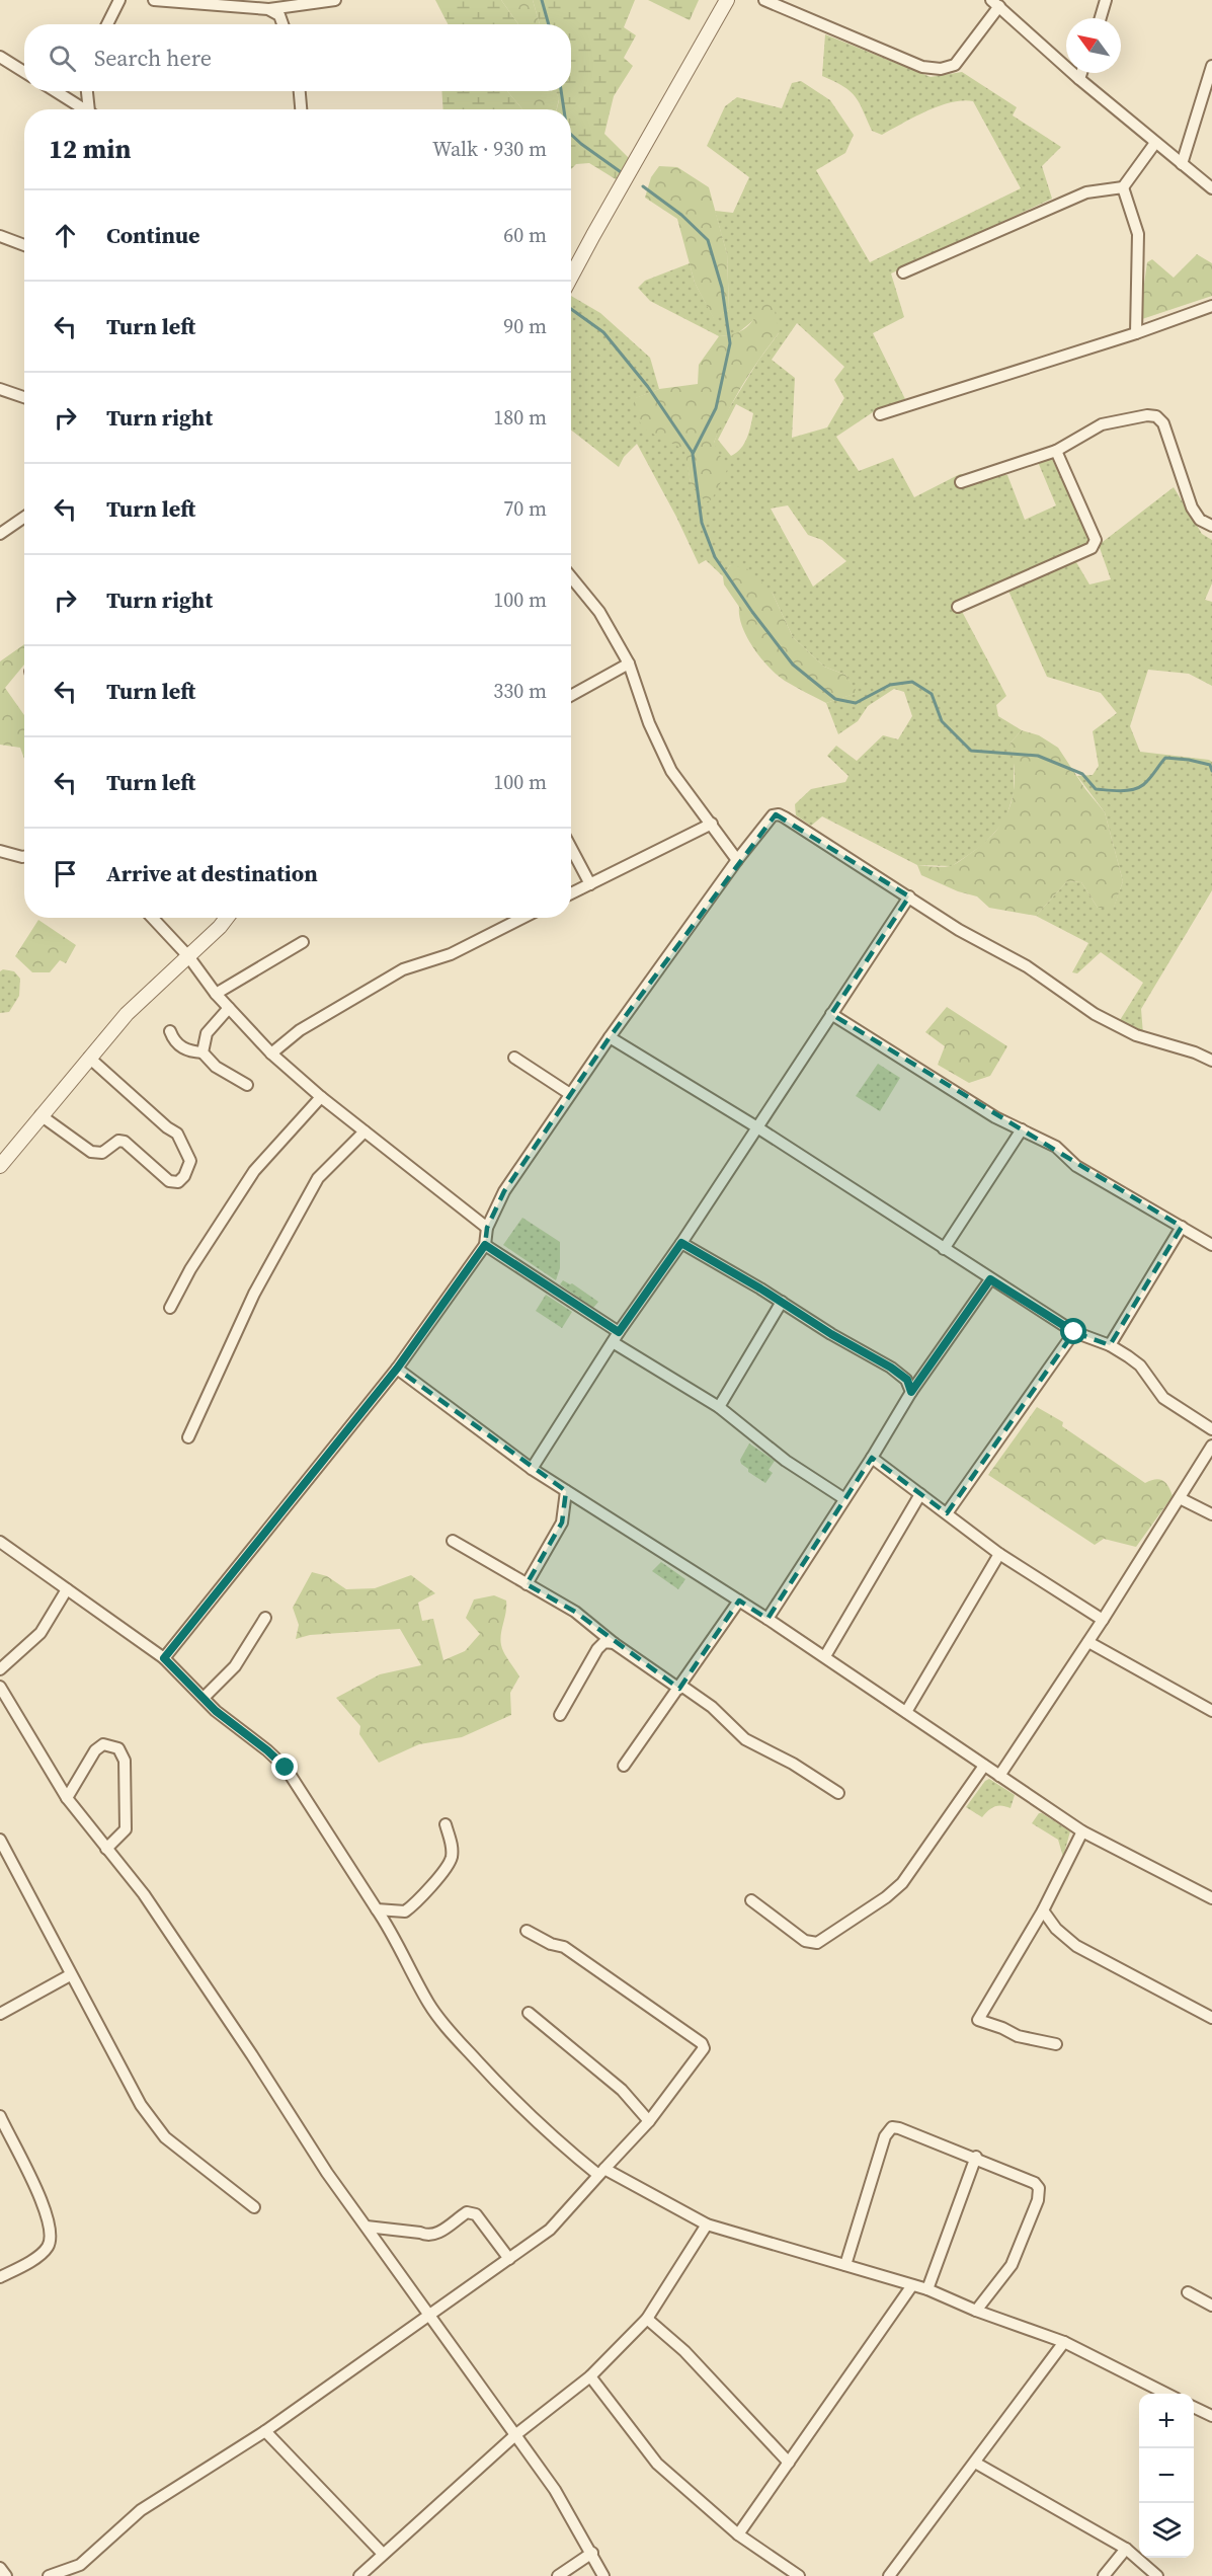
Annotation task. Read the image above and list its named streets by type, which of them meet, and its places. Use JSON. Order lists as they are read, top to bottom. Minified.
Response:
{"north":"top left","page":{"search":"Search here","heading":["12 min","Walk · 930 m"],"list":[["Continue","60 m"],["Turn left","90 m"],["Turn right","180 m"],["Turn left","70 m"],["Turn right","100 m"],["Turn left","330 m"],["Turn left","100 m"],"Arrive at destination"],"map_buttons":["+","−"]}}
